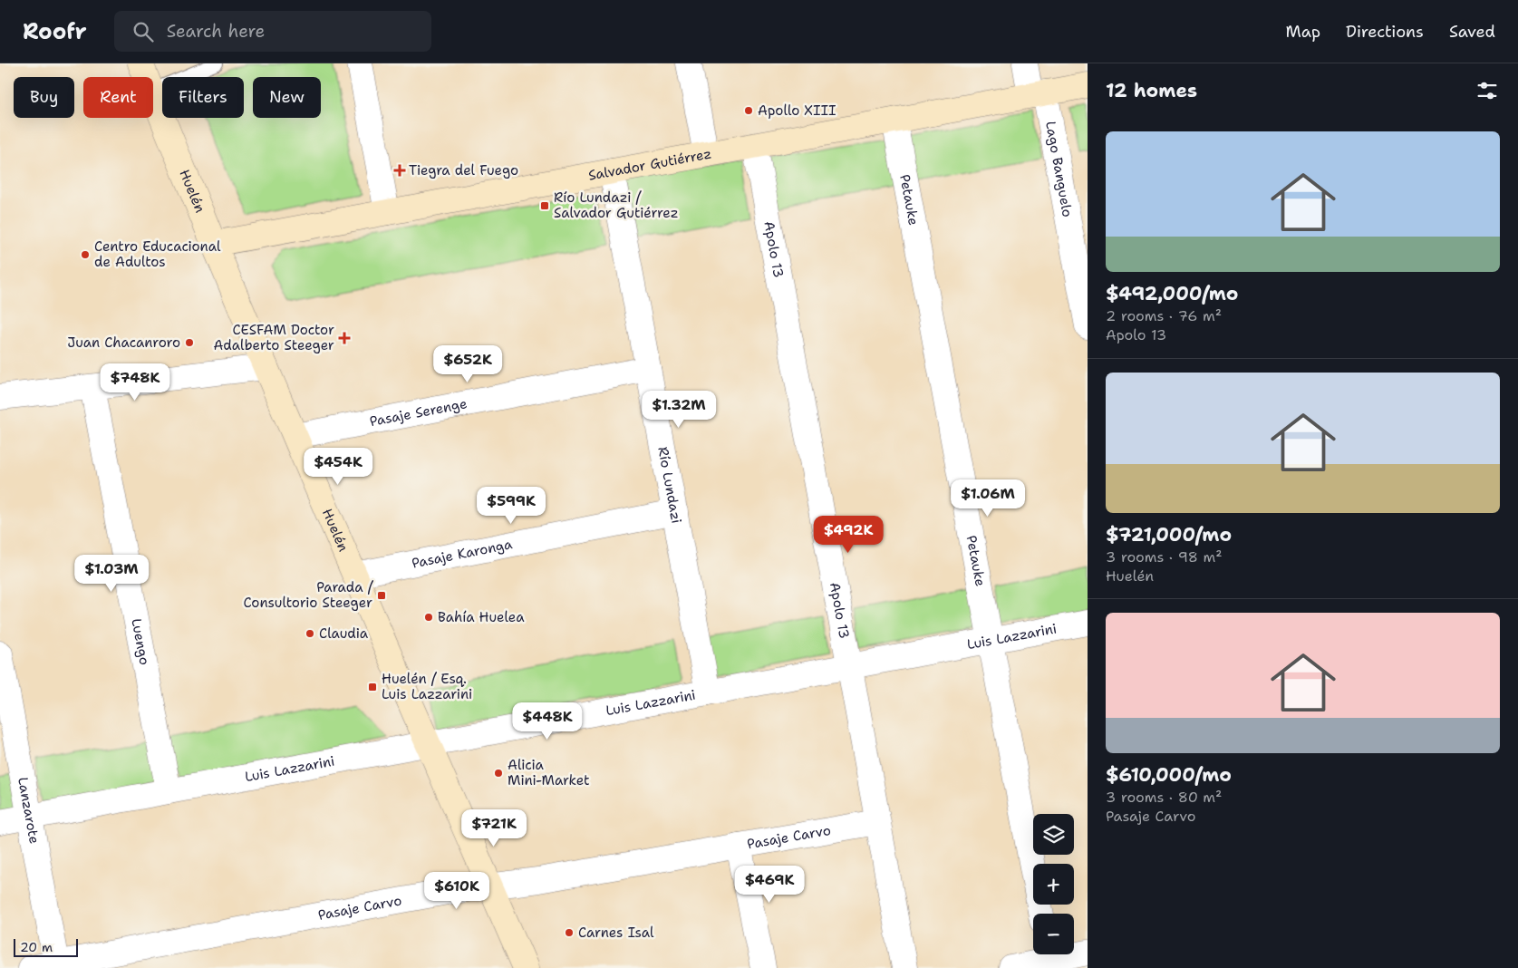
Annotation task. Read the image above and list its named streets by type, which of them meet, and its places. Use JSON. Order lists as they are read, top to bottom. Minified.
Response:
{"streets":{"main road":["Salvador Gutiérrez","Huelén"],"street":["Lago Banguelo","Petauke","Apolo 13","Pasaje Serenge","Río Lundazi","Pasaje Karonga","Luis Lazzarini","Luengo","Lanzarote","Pasaje Carvo"]},"crossings":[["Salvador Gutiérrez","Lago Banguelo"],["Salvador Gutiérrez","Huelén"],["Salvador Gutiérrez","Petauke"],["Salvador Gutiérrez","Apolo 13"],["Salvador Gutiérrez","Río Lundazi"],["Huelén","Pasaje Serenge"],["Huelén","Pasaje Karonga"],["Huelén","Luis Lazzarini"],["Huelén","Pasaje Carvo"],["Petauke","Luis Lazzarini"],["Apolo 13","Luis Lazzarini"],["Apolo 13","Pasaje Carvo"],["Pasaje Serenge","Río Lundazi"],["Río Lundazi","Pasaje Karonga"],["Río Lundazi","Luis Lazzarini"],["Luis Lazzarini","Luengo"],["Luis Lazzarini","Lanzarote"],["Lanzarote","Pasaje Carvo"]],"places":{"other":["Apollo XIII","Centro Educacional de Adultos","Juan Chacanroro","Bahía Huelea","Claudia","Alicia Mini-Market","Carnes Isal"],"health":["Tiegra del Fuego","CESFAM Doctor Adalberto Steeger"],"transit":["Río Lundazi / Salvador Gutiérrez","Parada / Consultorio Steeger","Huelén / Esq. Luis Lazzarini"]},"scale_bar":"20 m","page":{"header":"Roofr","search":"Search here","nav":["Map","Directions","Saved"],"heading":"12 homes","chip":["Buy","Rent","Filters","New"],"list":[{"name":"$492,000/mo","note":"2 rooms · 76 m² · Apolo 13"},{"name":"$721,000/mo","note":"3 rooms · 98 m² · Huelén"},{"name":"$610,000/mo","note":"3 rooms · 80 m² · Pasaje Carvo"}],"price":["$652K","$748K","$1.32M","$454K","$1.06M","$599K","$492K","$1.03M","$448K","$721K","$469K","$610K"],"map_buttons":["+","−"],"scale":"20 m"}}
